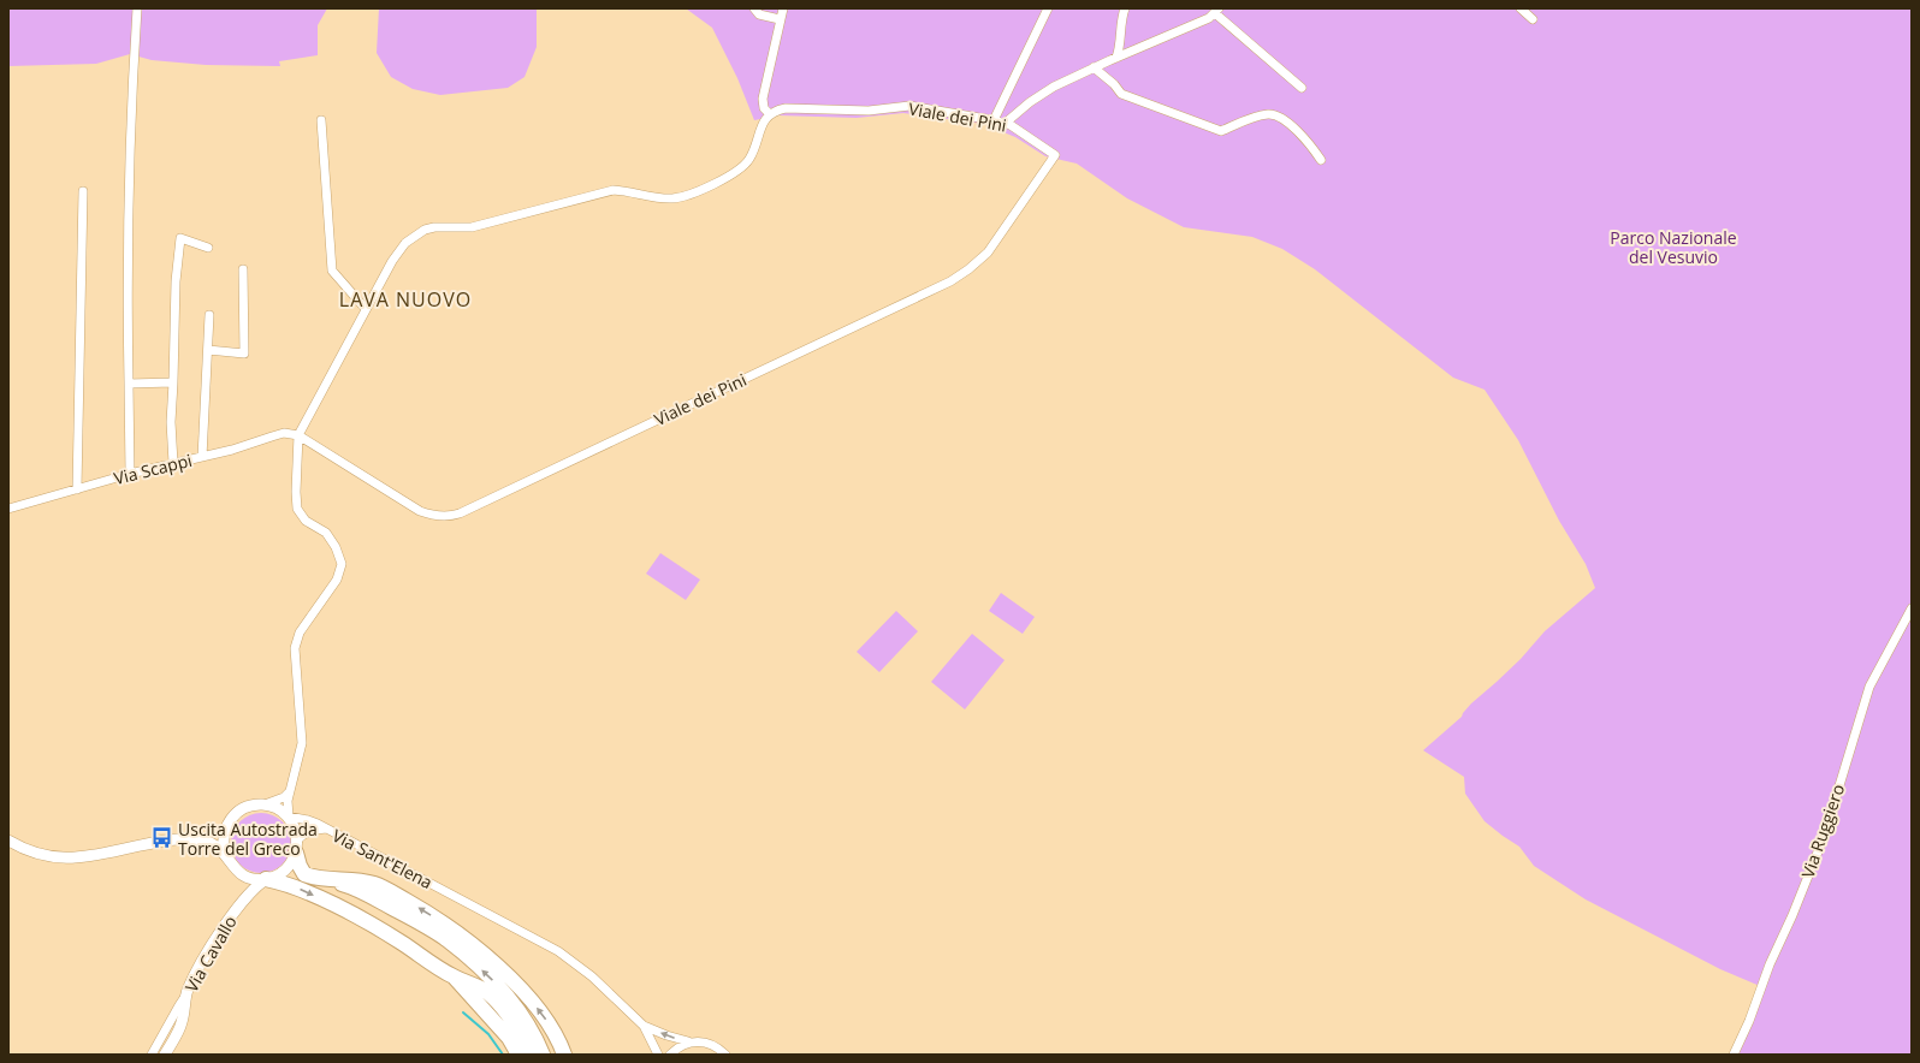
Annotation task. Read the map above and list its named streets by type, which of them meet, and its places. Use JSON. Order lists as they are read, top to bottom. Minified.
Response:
{"streets":{"main road":["Via Cavallo"],"street":["Viale dei Pini","Via Scappi","Via Ruggiero","Via Sant'Elena"]},"crossings":[["Viale dei Pini","Via Scappi"],["Via Sant'Elena","Via Cavallo"]],"districts":["LAVA NUOVO"],"parks":["Parco Nazionale del Vesuvio"],"places":{"bus stop":["Uscita Autostrada Torre del Greco"]}}
